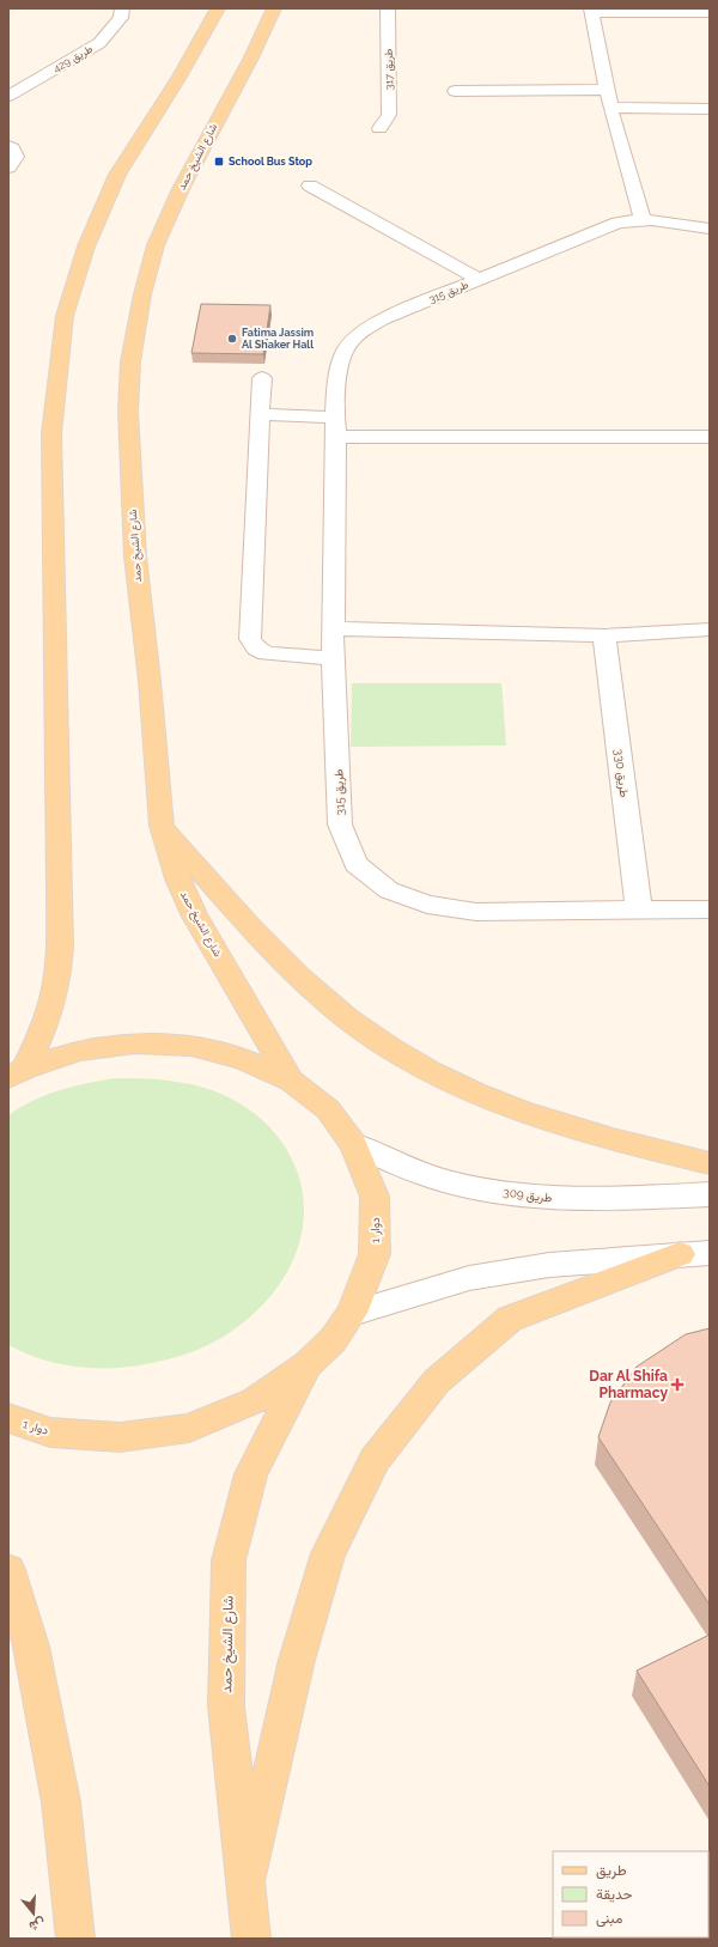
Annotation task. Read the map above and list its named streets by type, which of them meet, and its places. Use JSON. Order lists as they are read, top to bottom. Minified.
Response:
{"streets":{"main road":["شارع الشيخ حمد","دوار 1"],"street":["طريق 429","طريق 317","طريق 315","طريق 330","طريق 309"]},"crossings":[["شارع الشيخ حمد","دوار 1"],["طريق 315","طريق 330"],["طريق 309","دوار 1"]],"places":{"transit":["School Bus Stop"],"other":["Fatima Jassim Al Shaker Hall"],"health":["Dar Al Shifa Pharmacy"]},"legend":["طريق","حديقة","مبنى"],"north":"bottom"}
